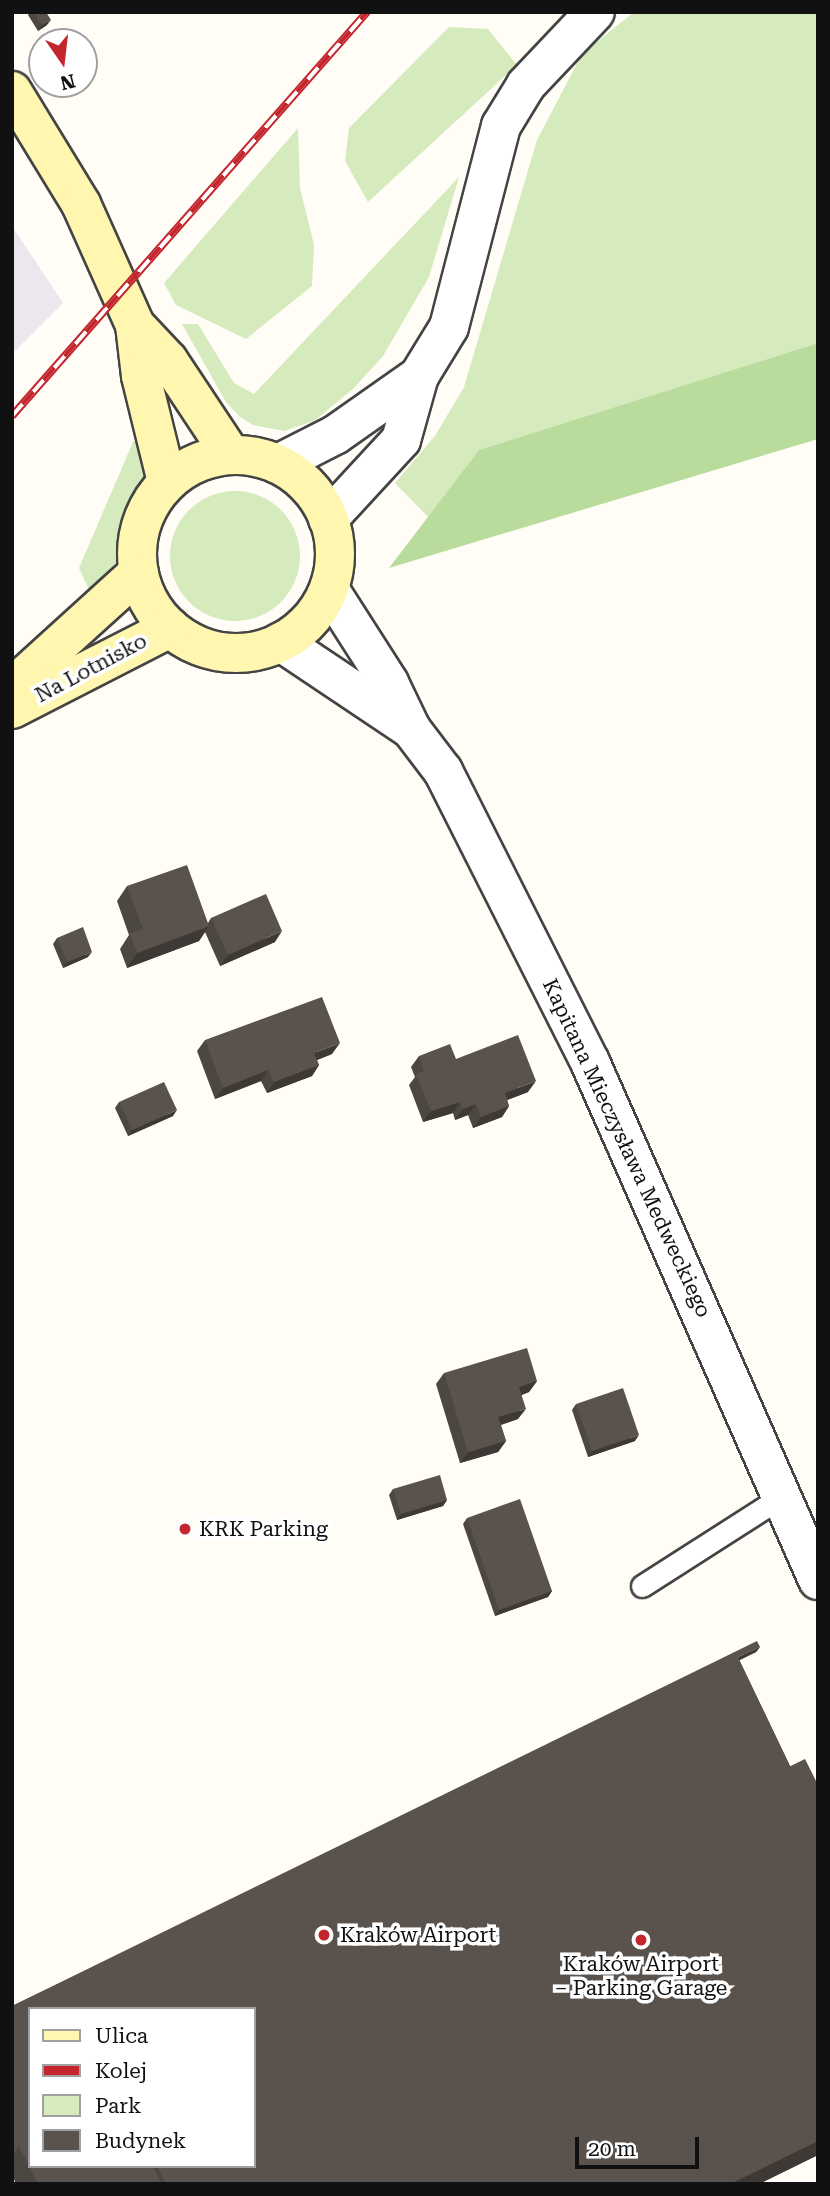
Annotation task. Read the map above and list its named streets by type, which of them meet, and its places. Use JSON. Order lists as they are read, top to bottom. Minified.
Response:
{"streets":{"main road":["Na Lotnisko"],"street":["Kapitana Mieczysława Medweckiego"]},"crossings":[["Na Lotnisko","Kapitana Mieczysława Medweckiego"]],"places":["KRK Parking","Kraków Airport","Kraków Airport – Parking Garage"],"legend":["Ulica","Kolej","Park","Budynek"],"scale_bar":"20 m","north":"bottom"}
